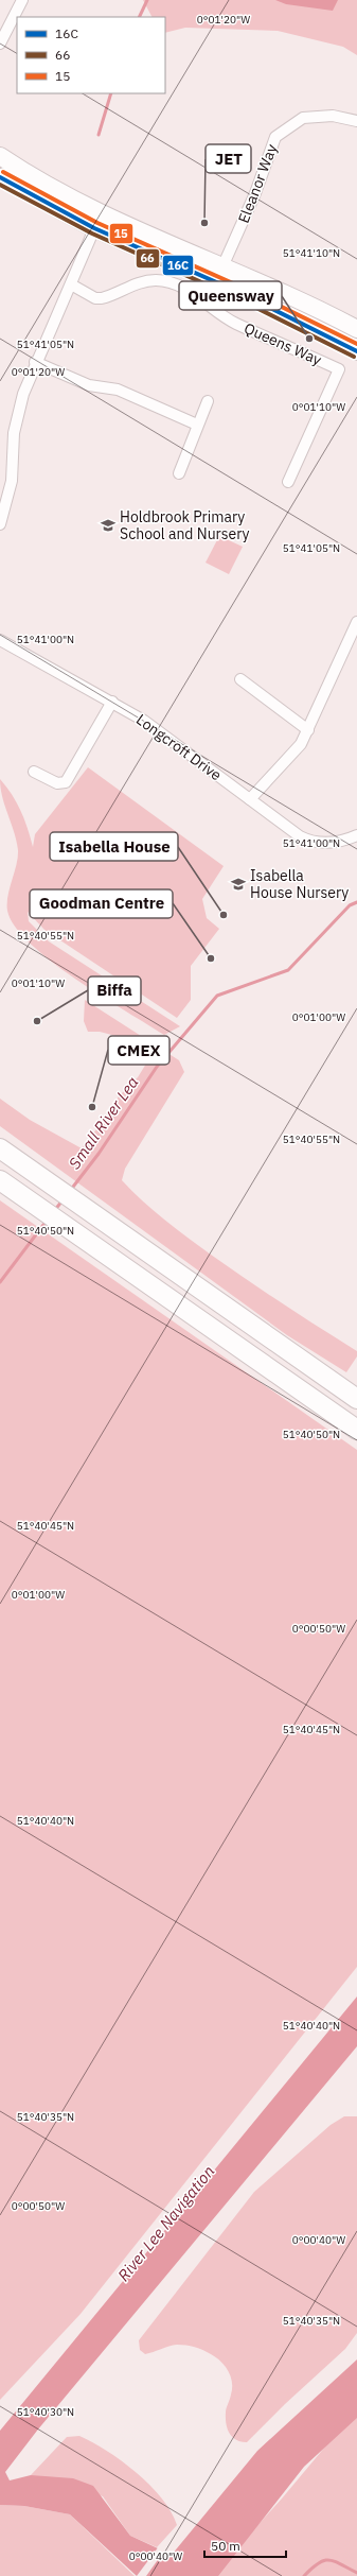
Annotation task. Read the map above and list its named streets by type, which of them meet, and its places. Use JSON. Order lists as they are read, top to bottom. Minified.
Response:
{"streets":{"street":["Eleanor Way","Queens Way","Longcroft Drive"]},"water":["Small River Lea","River Lee Navigation"],"places":{"other":["JET","Queensway","Isabella House","Goodman Centre","Biffa","CMEX"],"school or university":["Holdbrook Primary School and Nursery","Isabella House Nursery"]},"lines":["transit line 15","transit line 16C","transit line 66"],"legend":["16C","66","15"],"scale_bar":"50 m","coordinates":["0°01'20\"W","51°41'10\"N","51°41'05\"N","0°01'10\"W","51°41'00\"N","51°40'55\"N","0°01'00\"W","51°40'50\"N","51°40'45\"N","0°00'50\"W","51°40'40\"N","51°40'35\"N","0°00'40\"W","51°40'30\"N"]}
